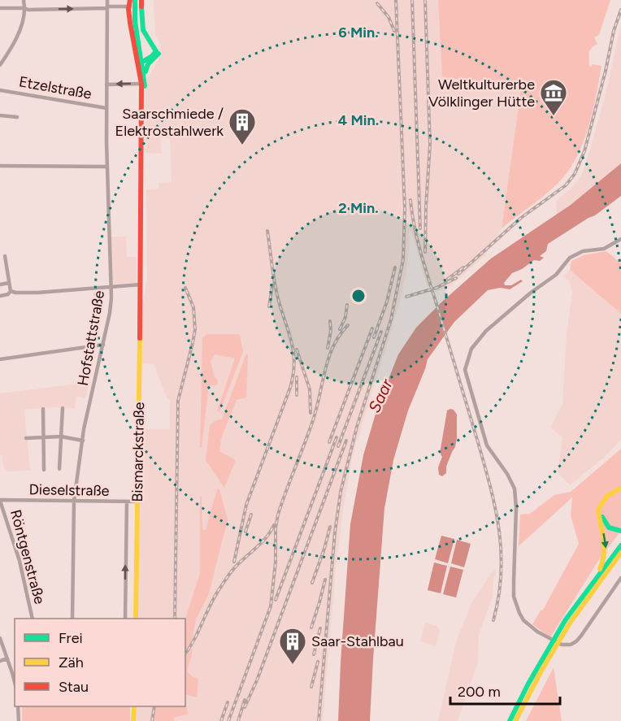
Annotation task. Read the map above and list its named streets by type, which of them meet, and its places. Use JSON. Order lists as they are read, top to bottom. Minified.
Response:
{"streets":{"main road":["Bismarckstraße"],"street":["Etzelstraße","Hofstattstraße","Dieselstraße","Röntgenstraße"]},"crossings":[["Etzelstraße","Hofstattstraße"],["Hofstattstraße","Dieselstraße"],["Bismarckstraße","Dieselstraße"],["Dieselstraße","Röntgenstraße"]],"water":["Saar"],"places":{"museum":["Weltkulturerbe Völklinger Hütte"],"building":["Saarschmiede / Elektrostahlwerk","Saar-Stahlbau"]},"legend":["Frei","Zäh","Stau"],"scale_bar":"200 m","rings":["6 Min.","4 Min.","2 Min."]}
